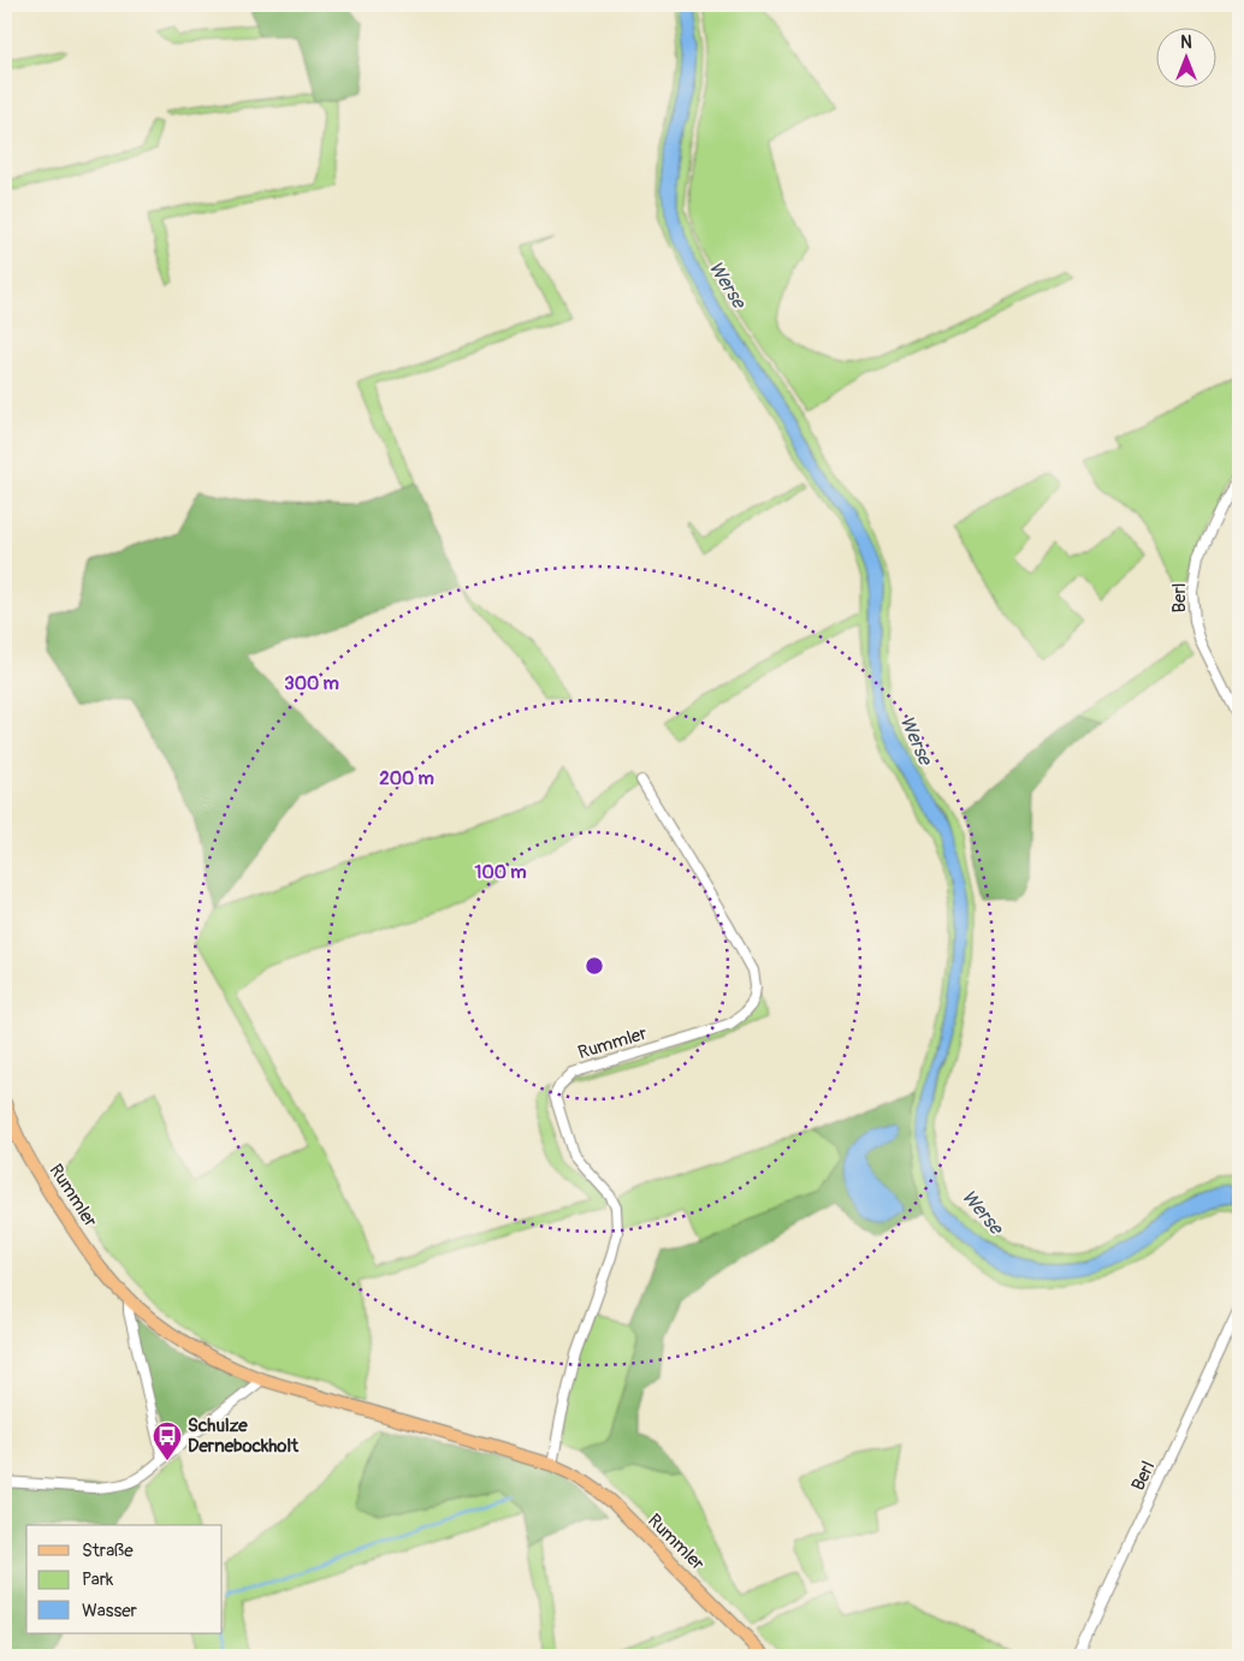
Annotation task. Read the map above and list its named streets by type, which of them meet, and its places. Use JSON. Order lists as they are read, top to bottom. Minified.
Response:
{"streets":{"main road":["Rummler"],"street":["Berl"]},"water":["Werse"],"places":{"bus stop":["Schulze Dernebockholt"]},"legend":["Straße","Park","Wasser"],"north":"top","rings":["300 m","200 m","100 m"]}
